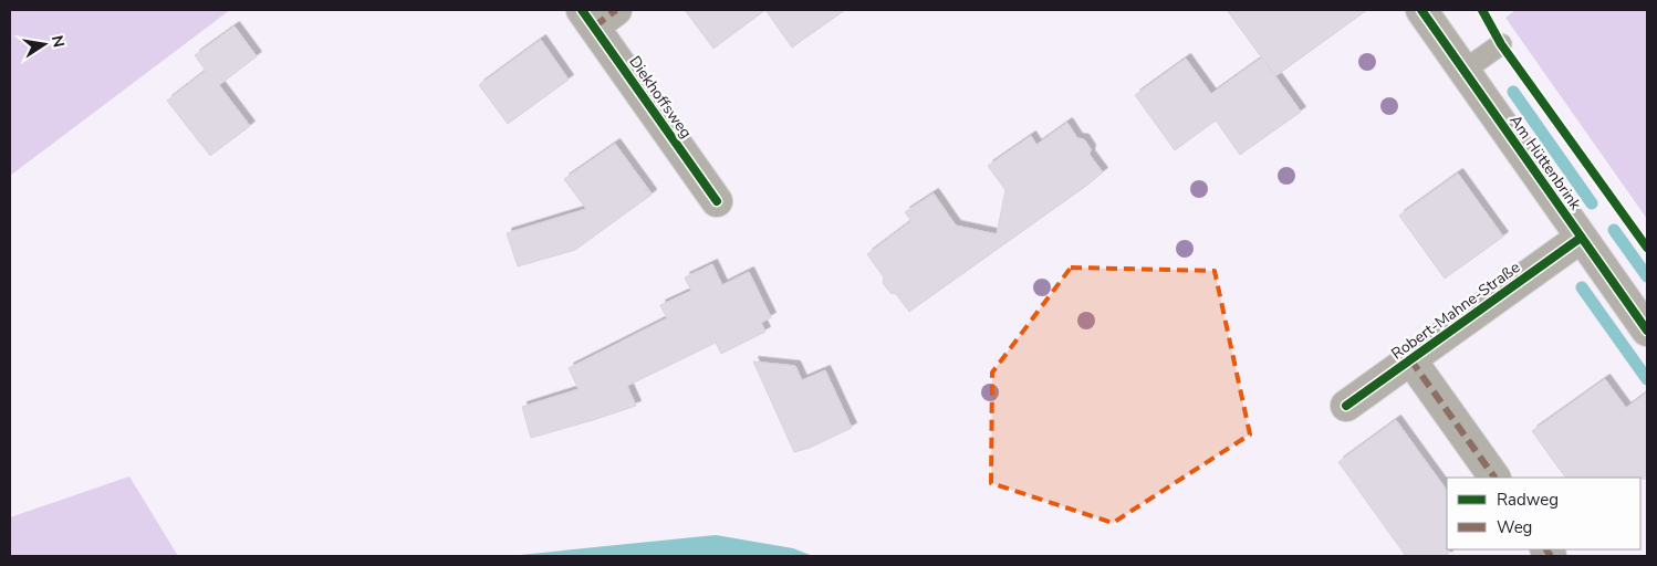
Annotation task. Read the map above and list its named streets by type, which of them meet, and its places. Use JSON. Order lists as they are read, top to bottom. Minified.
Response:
{"streets":{"street":["Diekhoffsweg","Am Hüttenbrink","Robert-Mahne-Straße"]},"crossings":[["Am Hüttenbrink","Robert-Mahne-Straße"]],"legend":["Radweg","Weg"],"north":"right"}
